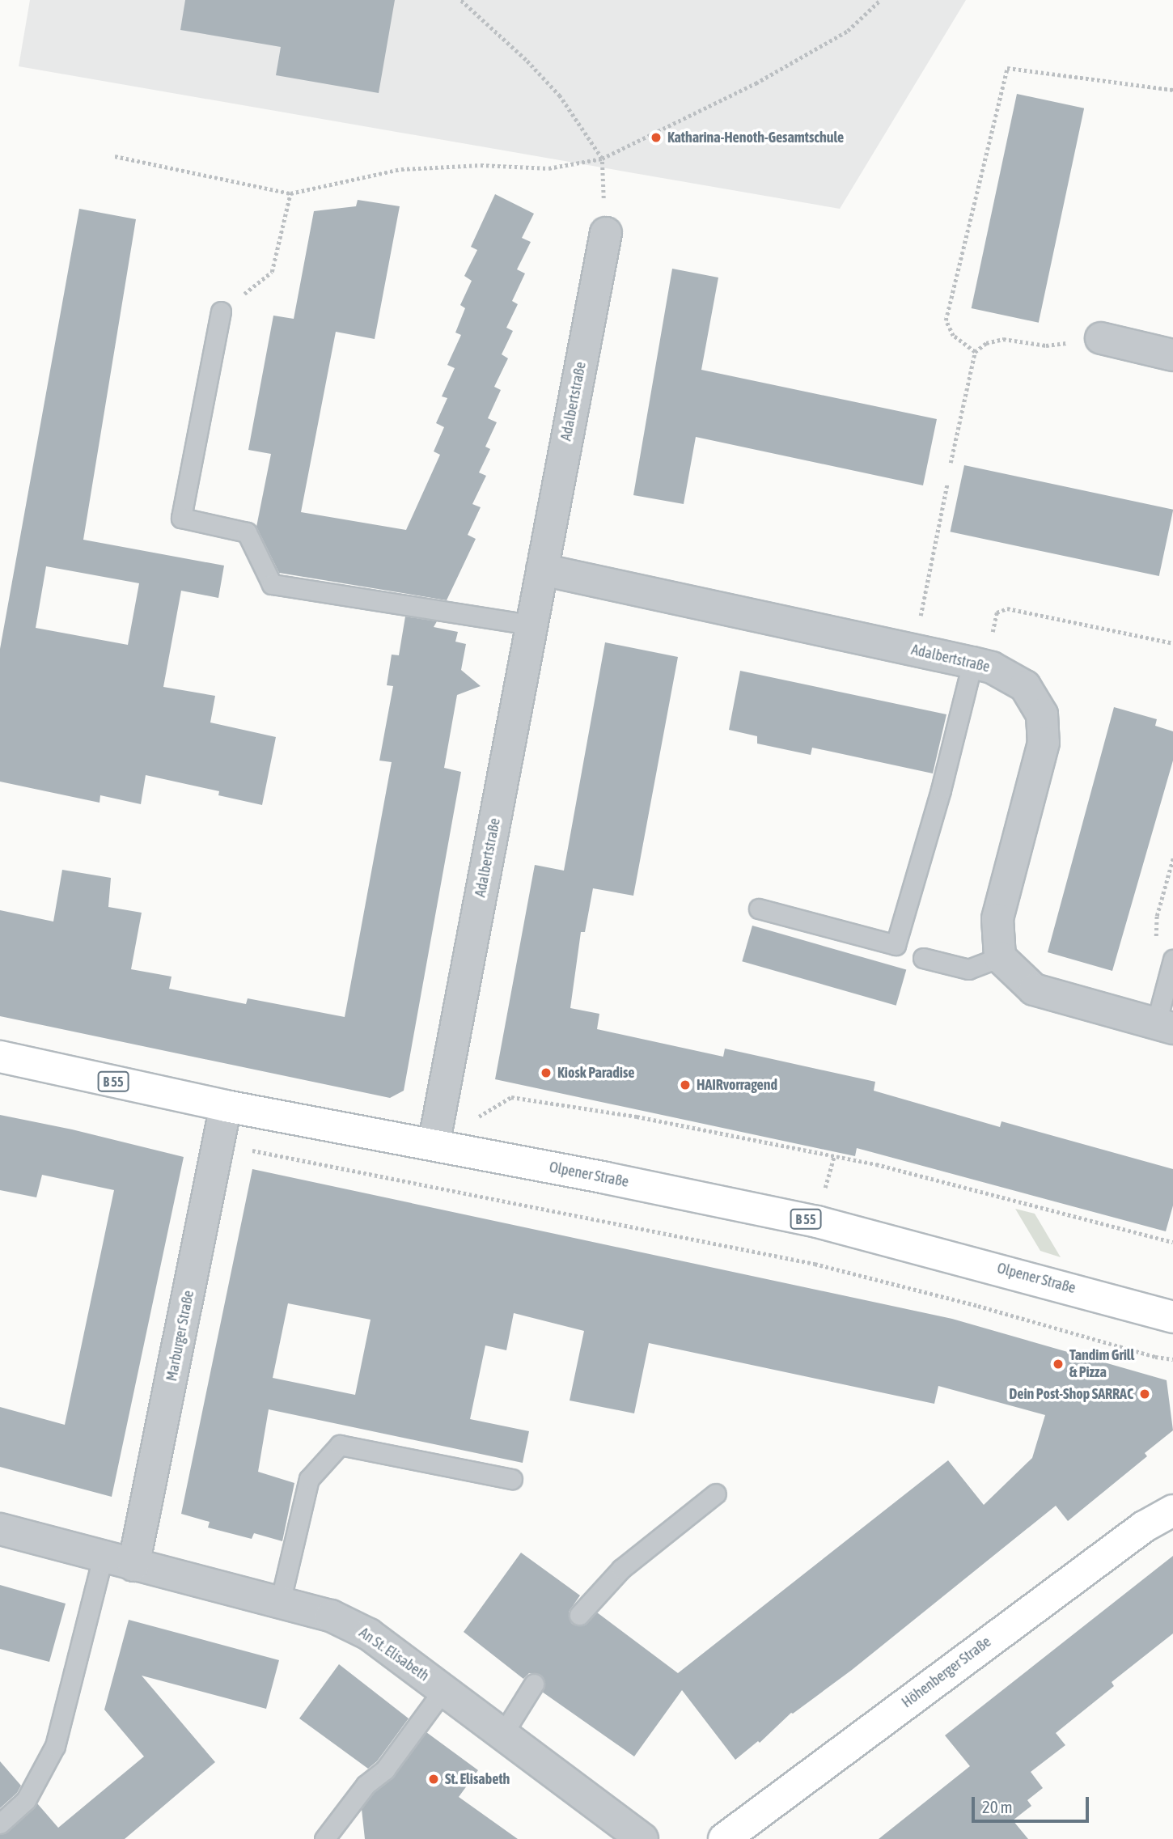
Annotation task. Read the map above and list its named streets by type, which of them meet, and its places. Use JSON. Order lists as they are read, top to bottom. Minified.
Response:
{"streets":{"main road":["B 55","Olpener Straße","Höhenberger Straße"],"street":["Adalbertstraße","Marburger Straße","An St. Elisabeth"]},"crossings":[["Adalbertstraße","Olpener Straße"],["Olpener Straße","Marburger Straße"],["Marburger Straße","An St. Elisabeth"]],"places":["Katharina-Henoth-Gesamtschule","Kiosk Paradise","HAIRvorragend","Tandim Grill & Pizza","Dein Post-Shop SARRAC","St. Elisabeth"],"scale_bar":"20 m"}
